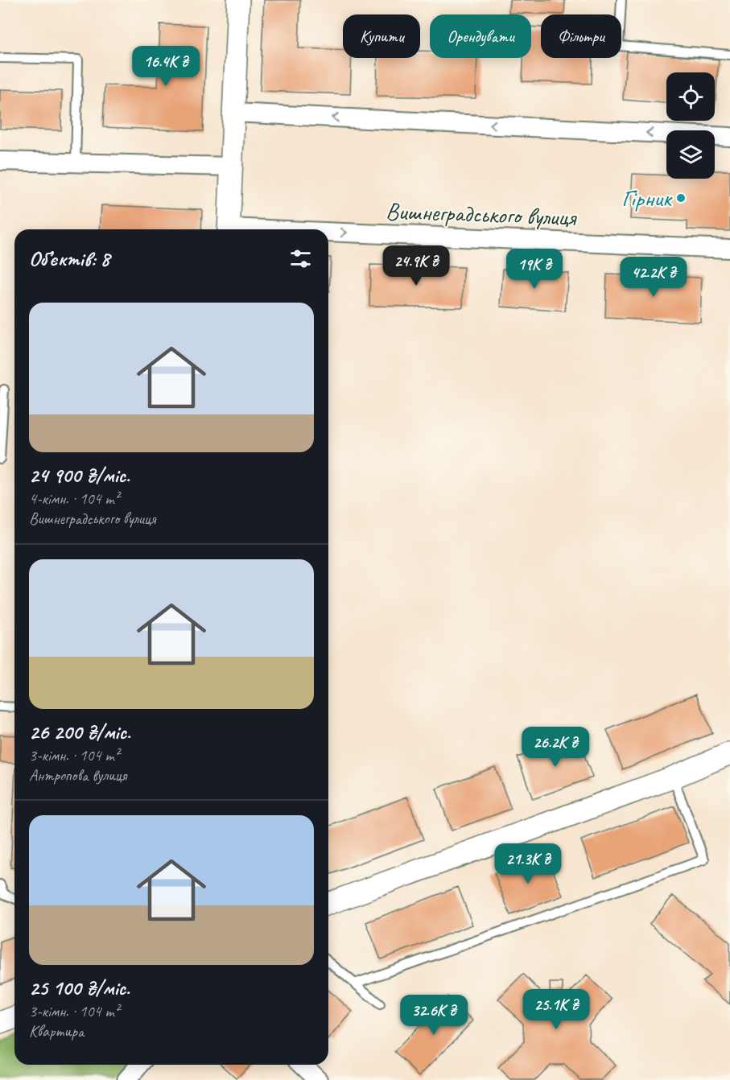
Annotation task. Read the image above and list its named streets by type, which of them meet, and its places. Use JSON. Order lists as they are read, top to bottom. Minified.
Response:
{"streets":{"street":["Вишнеградського вулиця"]},"places":["Гірник"],"page":{"chip":["Купити","Орендувати","Фільтри"],"price":["16.4K ₴","24.9K ₴","19K ₴","42.2K ₴","26.2K ₴","21.3K ₴","25.1K ₴","32.6K ₴"],"heading":"Об’єктів: 8","list":[{"name":"24 900 ₴/міс.","note":"4-кімн. · 104 m² · Вишнеградського вулиця"},{"name":"26 200 ₴/міс.","note":"3-кімн. · 104 m² · Антропова вулиця"},{"name":"25 100 ₴/міс.","note":"3-кімн. · 104 m² · Квартира"}]}}
